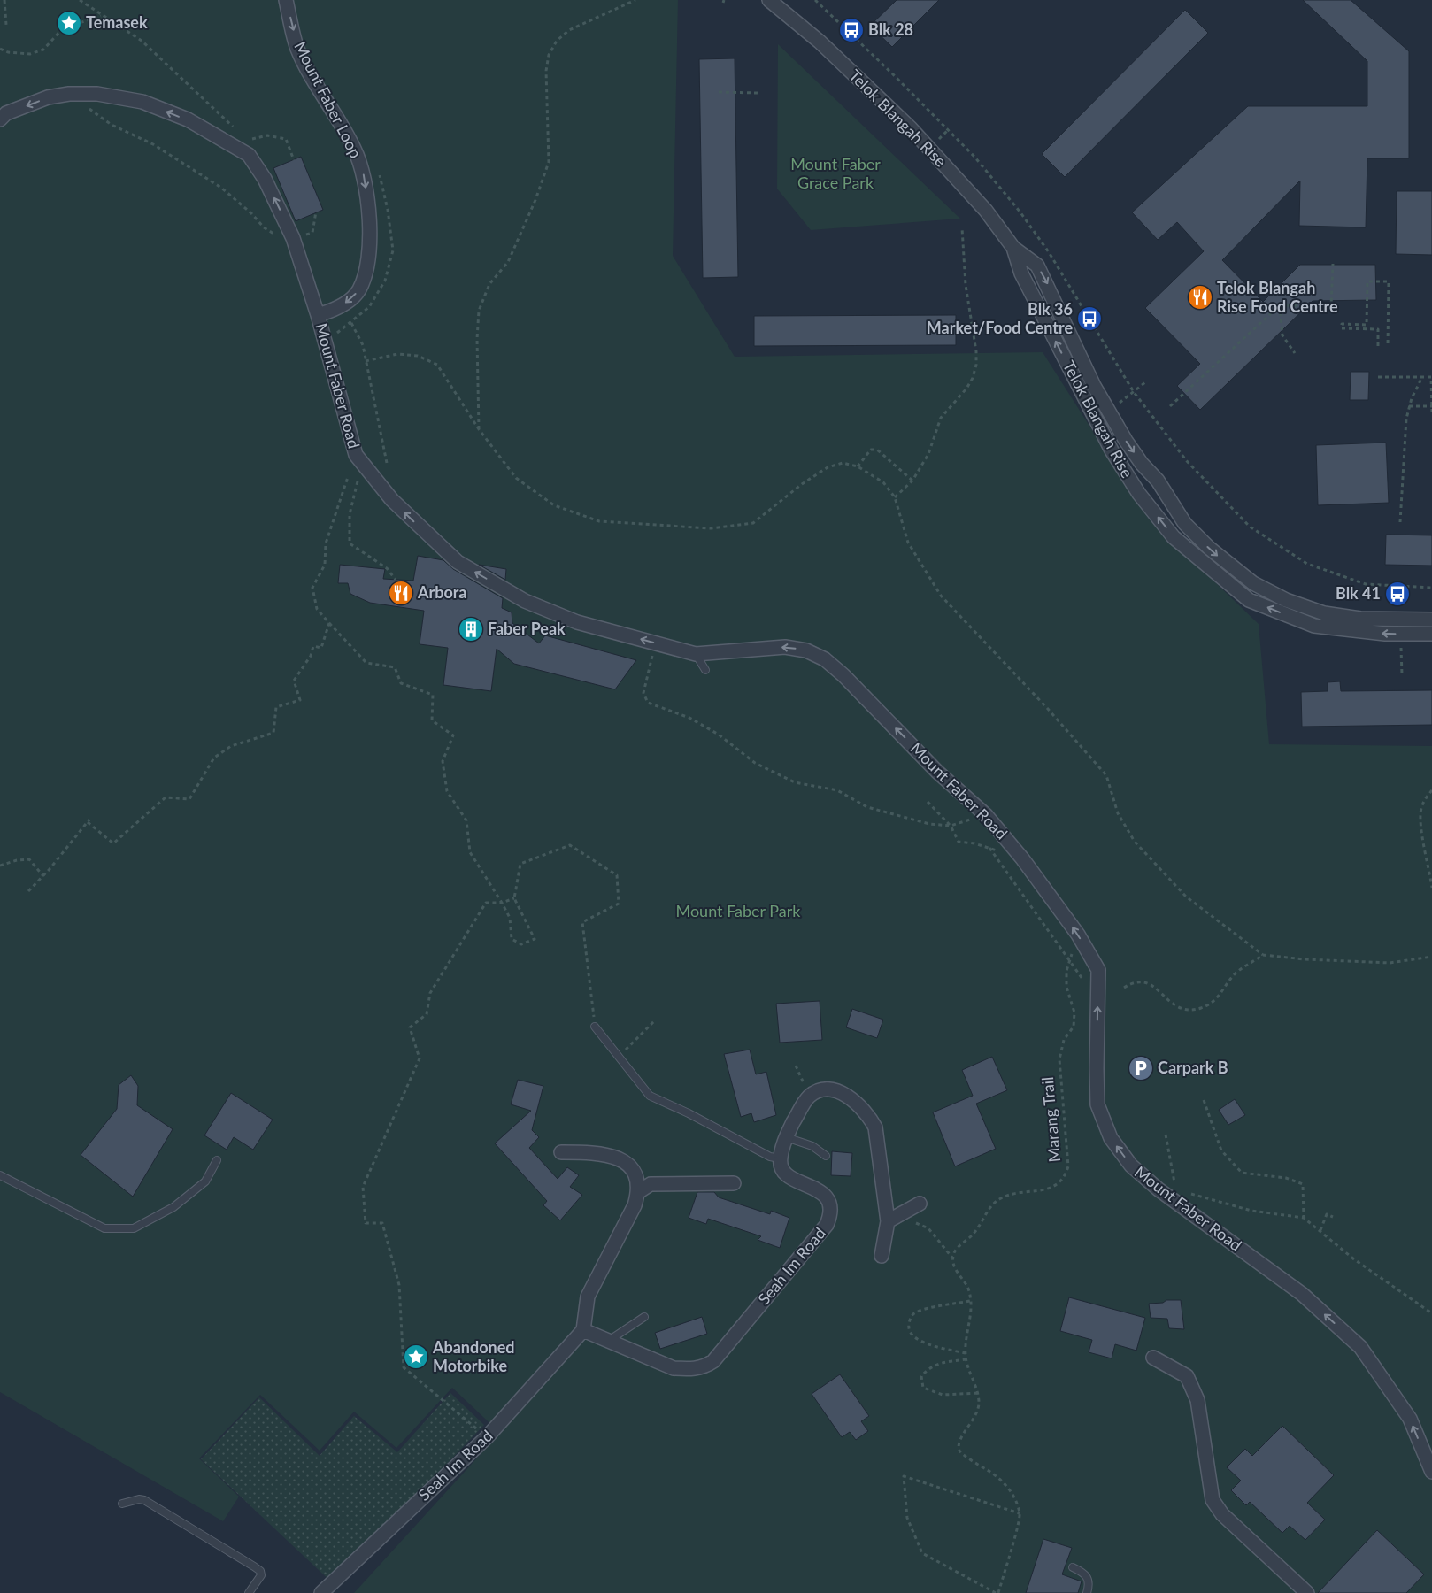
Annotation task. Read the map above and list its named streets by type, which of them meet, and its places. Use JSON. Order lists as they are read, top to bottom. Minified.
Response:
{"streets":{"street":["Mount Faber Loop","Telok Blangah Rise","Mount Faber Road","Seah Im Road"],"path":["Marang Trail"]},"crossings":[["Mount Faber Loop","Mount Faber Road"]],"one_way":["Mount Faber Loop","Mount Faber Road"],"parks":["Mount Faber Grace Park","Mount Faber Park"],"places":{"place":["Temasek","Abandoned Motorbike"],"bus stop":["Blk 28","Blk 36 Market/Food Centre","Blk 41"],"restaurant":["Telok Blangah Rise Food Centre","Arbora"],"building":["Faber Peak"],"parking":["Carpark B"]}}
